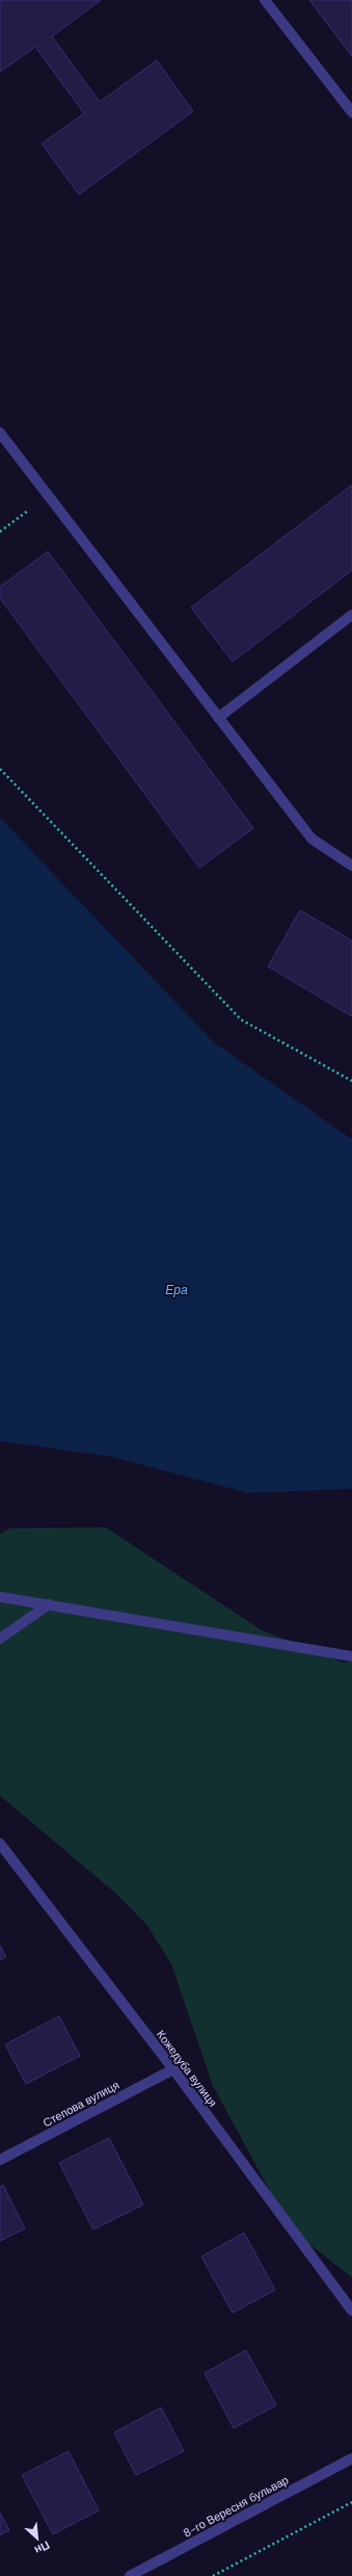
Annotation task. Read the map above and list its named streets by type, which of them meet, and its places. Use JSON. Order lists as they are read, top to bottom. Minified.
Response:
{"streets":{"street":["Кожедуба вулиця","Степова вулиця","8-го Вересня бульвар"]},"crossings":[["Кожедуба вулиця","Степова вулиця"]],"water":["Ера"],"north":"bottom right"}
